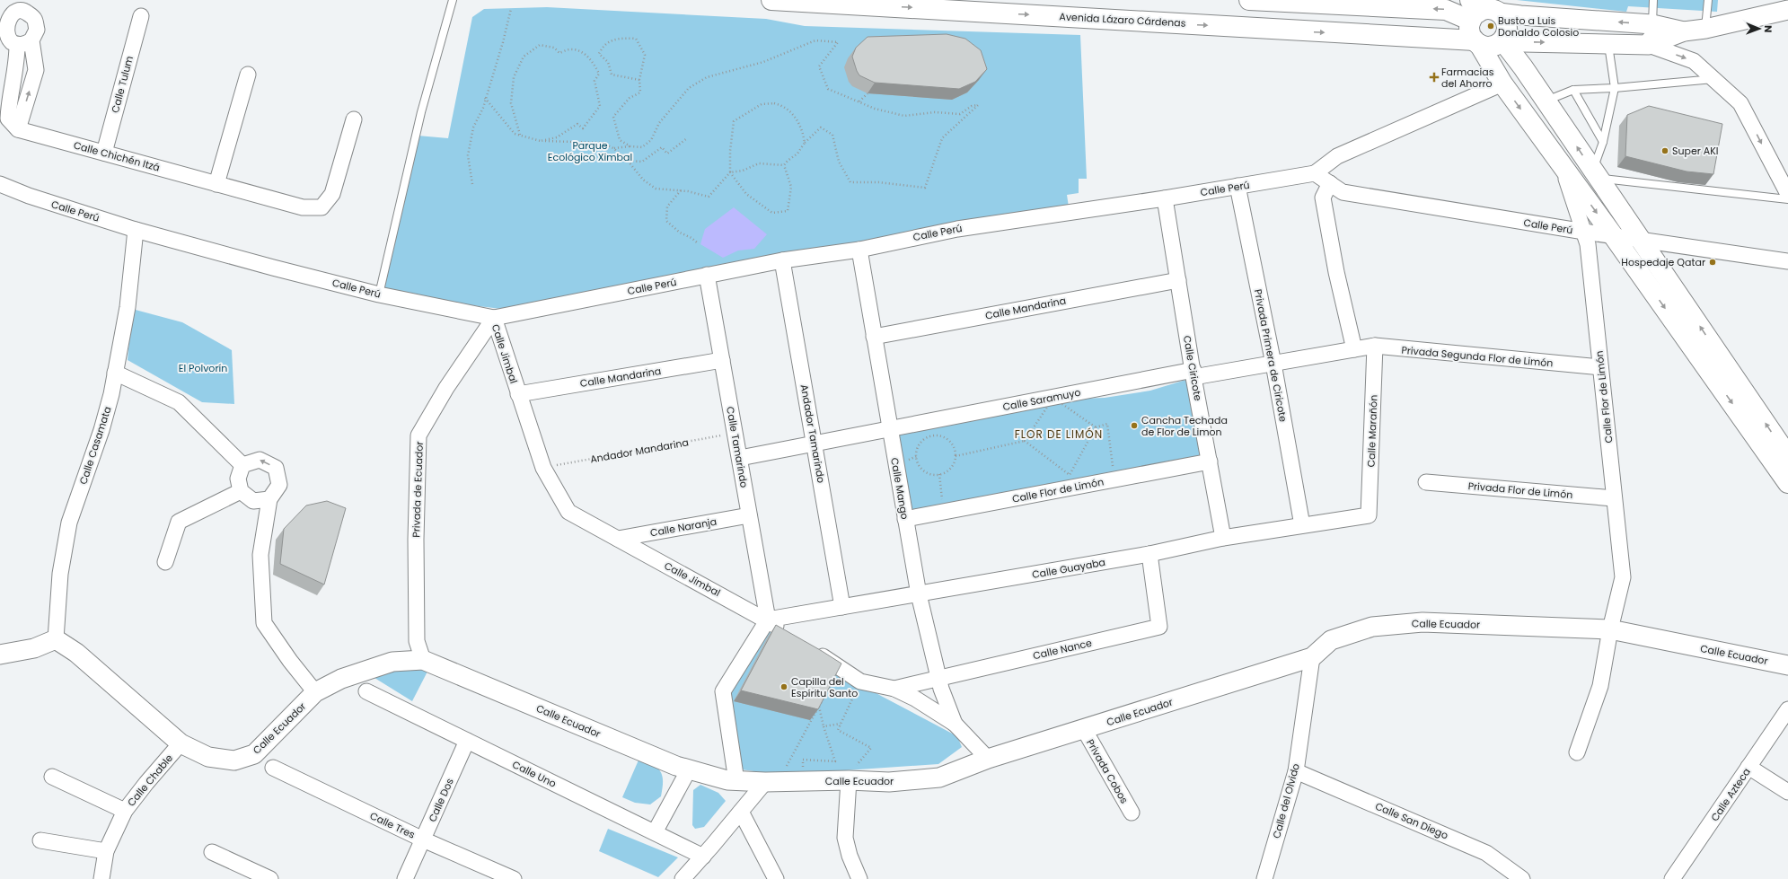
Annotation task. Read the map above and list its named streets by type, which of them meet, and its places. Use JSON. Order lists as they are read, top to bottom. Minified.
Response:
{"streets":{"main road":["Avenida Lázaro Cárdenas"],"street":["Calle Tulum","Calle Chichén Itzá","Calle Perú","Calle Mandarina","Calle Jimbal","Privada Primera de Ciricote","Privada Segunda Flor de Limón","Calle Ciricote","Calle Flor de Limón","Calle Saramuyo","Calle Marañón","Andador Tamarindo","Calle Casamata","Calle Tamarindo","Calle Mango","Privada de Ecuador","Privada Flor de Limón","Calle Naranja","Calle Guayaba","Calle Ecuador","Calle Nance","Privada Cobos","Calle Uno","Calle Chable","Calle Azteca","Calle Dos","Calle del Olvido","Calle San Diego","Calle Tres"],"path":["Andador Mandarina"]},"crossings":[["Calle Tulum","Calle Chichén Itzá"],["Calle Perú","Calle Jimbal"],["Calle Perú","Privada Primera de Ciricote"],["Calle Perú","Calle Ciricote"],["Calle Perú","Calle Flor de Limón"],["Calle Perú","Andador Tamarindo"],["Calle Perú","Calle Casamata"],["Calle Perú","Calle Tamarindo"],["Calle Perú","Calle Mango"],["Calle Perú","Privada de Ecuador"],["Calle Mandarina","Calle Jimbal"],["Calle Mandarina","Calle Ciricote"],["Calle Mandarina","Calle Tamarindo"],["Calle Mandarina","Calle Mango"],["Calle Jimbal","Calle Tamarindo"],["Calle Jimbal","Andador Mandarina"],["Calle Jimbal","Privada de Ecuador"],["Calle Jimbal","Calle Naranja"],["Calle Jimbal","Calle Guayaba"],["Privada Primera de Ciricote","Privada Segunda Flor de Limón"],["Privada Primera de Ciricote","Calle Saramuyo"],["Privada Primera de Ciricote","Calle Guayaba"],["Privada Segunda Flor de Limón","Calle Flor de Limón"],["Privada Segunda Flor de Limón","Calle Saramuyo"],["Privada Segunda Flor de Limón","Calle Marañón"],["Calle Ciricote","Calle Flor de Limón"],["Calle Ciricote","Calle Saramuyo"],["Calle Ciricote","Calle Guayaba"],["Calle Flor de Limón","Calle Mango"],["Calle Flor de Limón","Privada Flor de Limón"],["Calle Flor de Limón","Calle Ecuador"],["Calle Saramuyo","Calle Mango"],["Calle Marañón","Calle Guayaba"],["Andador Tamarindo","Calle Guayaba"],["Calle Casamata","Calle Ecuador"],["Calle Tamarindo","Andador Mandarina"],["Calle Tamarindo","Calle Naranja"],["Calle Tamarindo","Calle Guayaba"],["Calle Mango","Calle Guayaba"],["Calle Mango","Calle Nance"],["Privada de Ecuador","Calle Ecuador"],["Calle Guayaba","Calle Nance"],["Calle Ecuador","Privada Cobos"],["Calle Ecuador","Calle Chable"],["Calle Ecuador","Calle del Olvido"],["Calle Uno","Calle Dos"],["Calle Dos","Calle Tres"],["Calle del Olvido","Calle San Diego"]],"districts":["FLOR DE LIMÓN"],"parks":["Parque Ecológico Ximbal","El Polvorín"],"places":{"other":["Busto a Luis Donaldo Colosio","Super AKI","Hospedaje Qatar","Cancha Techada de Flor de Limon","Capilla del Espíritu Santo"],"health":["Farmacias del Ahorro"]},"north":"right"}
